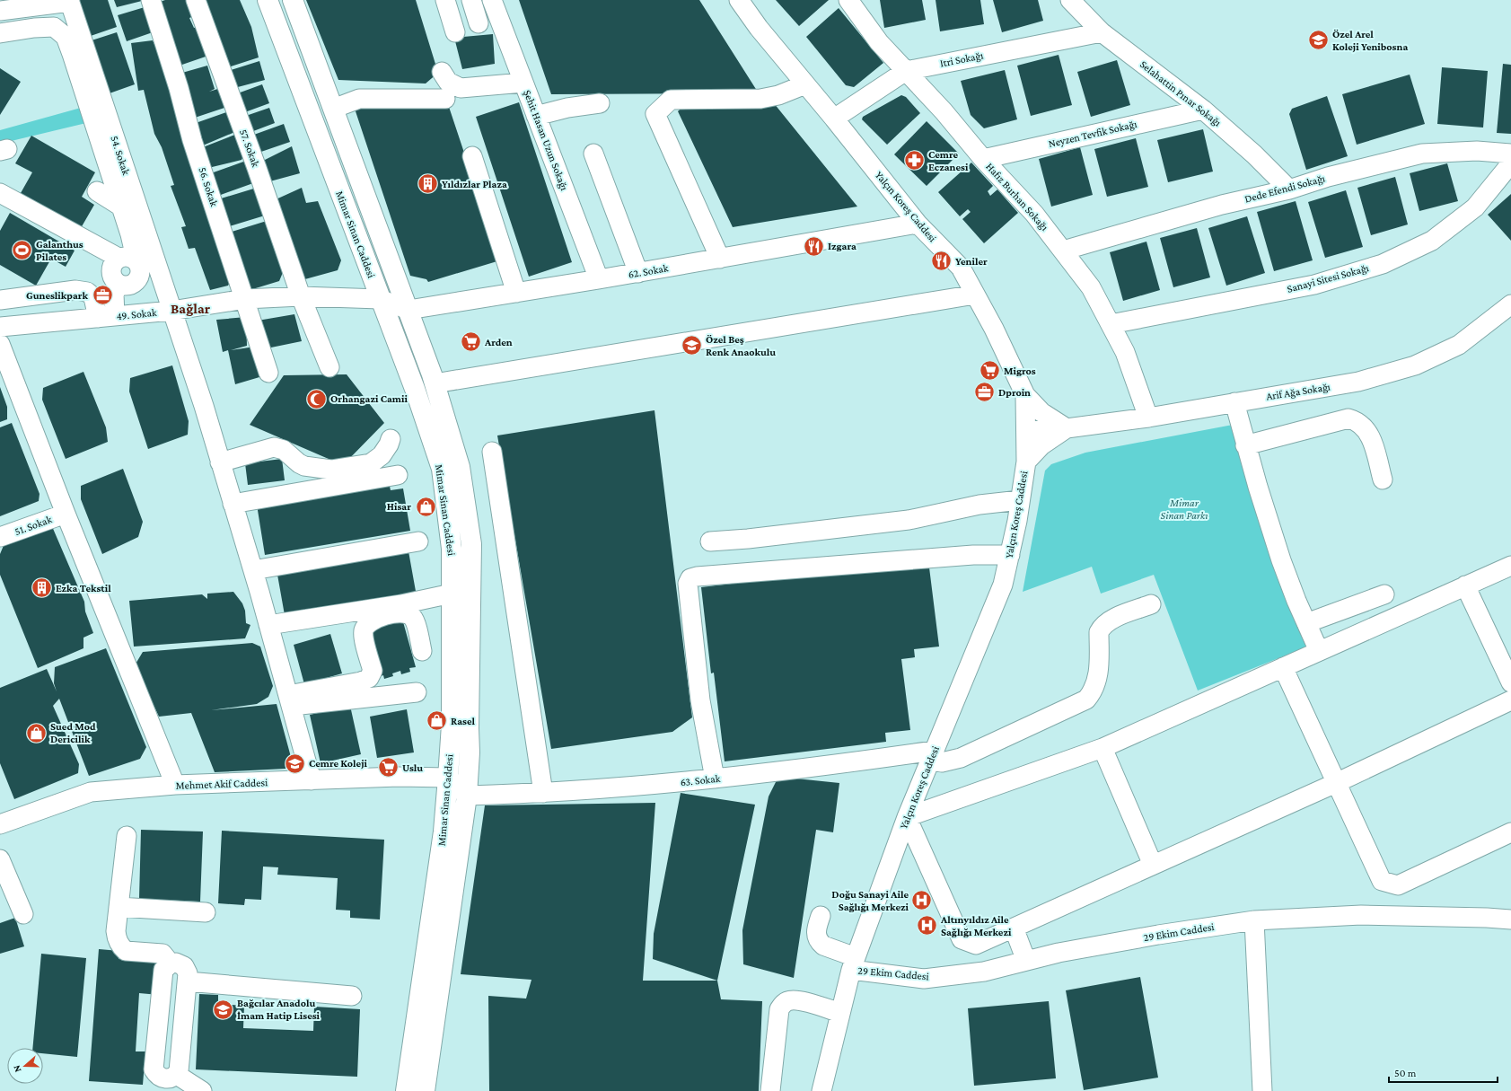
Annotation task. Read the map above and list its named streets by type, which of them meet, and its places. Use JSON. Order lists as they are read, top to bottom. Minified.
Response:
{"streets":{"main road":["Mimar Sinan Caddesi"],"street":["Itri Sokağı","Selahattin Pınar Sokağı","Neyzen Tevfik Sokağı","Şehit Hasan Uzun Sokağı","57. Sokak","54. Sokak","56. Sokak","Dede Efendi Sokağı","Hafız Burhan Sokağı","Yalçın Koreş Caddesi","62. Sokak","Sanayi Sitesi Sokağı","49. Sokak","Arif Ağa Sokağı","51. Sokak","63. Sokak","Mehmet Akif Caddesi","29 Ekim Caddesi"]},"crossings":[["Itri Sokağı","Selahattin Pınar Sokağı"],["Itri Sokağı","Hafız Burhan Sokağı"],["Itri Sokağı","Yalçın Koreş Caddesi"],["Selahattin Pınar Sokağı","Neyzen Tevfik Sokağı"],["Selahattin Pınar Sokağı","Dede Efendi Sokağı"],["Neyzen Tevfik Sokağı","Hafız Burhan Sokağı"],["Şehit Hasan Uzun Sokağı","62. Sokak"],["57. Sokak","49. Sokak"],["54. Sokak","49. Sokak"],["54. Sokak","Mehmet Akif Caddesi"],["56. Sokak","49. Sokak"],["Dede Efendi Sokağı","Hafız Burhan Sokağı"],["Hafız Burhan Sokağı","Sanayi Sitesi Sokağı"],["Hafız Burhan Sokağı","Arif Ağa Sokağı"],["Yalçın Koreş Caddesi","62. Sokak"],["Yalçın Koreş Caddesi","Arif Ağa Sokağı"],["Yalçın Koreş Caddesi","63. Sokak"],["Yalçın Koreş Caddesi","29 Ekim Caddesi"],["Mimar Sinan Caddesi","62. Sokak"],["Mimar Sinan Caddesi","49. Sokak"],["Mimar Sinan Caddesi","63. Sokak"],["Mimar Sinan Caddesi","Mehmet Akif Caddesi"],["62. Sokak","49. Sokak"]],"districts":["Bağlar"],"parks":["Mimar Sinan Parkı"],"places":{"school or university":["Özel Arel Koleji Yenibosna","Özel Beş Renk Anaokulu","Cemre Koleji","Bağcılar Anadolu İmam Hatip Lisesi"],"pharmacy":["Cemre Eczanesi"],"building":["Yıldızlar Plaza","Ezka Tekstil"],"restaurant":["Izgara","Yeniler"],"sports":["Galanthus Pilates"],"office":["Guneslikpark","Dproin"],"supermarket":["Arden","Migros","Uslu"],"mosque":["Orhangazi Camii"],"shop":["Hisar","Rasel","Sued Mod Dericilik"],"hospital":["Doğu Sanayi Aile Sağlığı Merkezi","Altınyıldız Aile Sağlığı Merkezi"]},"scale_bar":"50 m","north":"left"}
